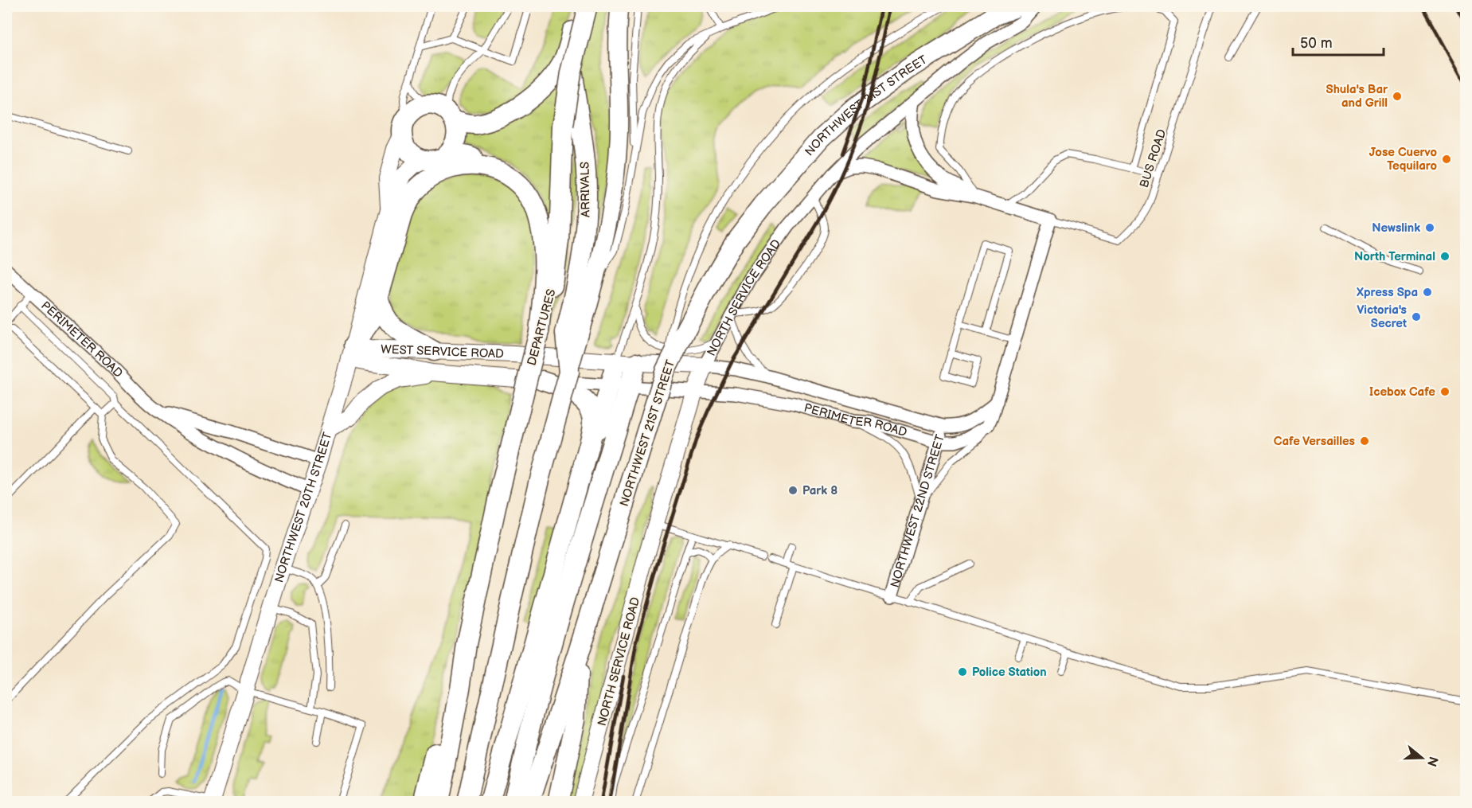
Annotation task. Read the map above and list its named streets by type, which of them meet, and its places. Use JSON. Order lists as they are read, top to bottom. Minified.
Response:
{"streets":{"main road":["NORTHWEST 21ST STREET","ARRIVALS","DEPARTURES"],"street":["NORTH SERVICE ROAD","PERIMETER ROAD","WEST SERVICE ROAD","NORTHWEST 20TH STREET","NORTHWEST 22ND STREET"],"lane":["BUS ROAD"]},"crossings":[["NORTH SERVICE ROAD","PERIMETER ROAD"],["NORTH SERVICE ROAD","WEST SERVICE ROAD"],["PERIMETER ROAD","WEST SERVICE ROAD"],["PERIMETER ROAD","NORTHWEST 20TH STREET"],["PERIMETER ROAD","NORTHWEST 22ND STREET"],["WEST SERVICE ROAD","NORTHWEST 20TH STREET"]],"places":["Shula's Bar and Grill","Jose Cuervo Tequilaro","Newslink","North Terminal","Xpress Spa","Victoria's Secret","Icebox Cafe","Cafe Versailles","Park 8","Police Station"],"scale_bar":"50 m","north":"right"}
